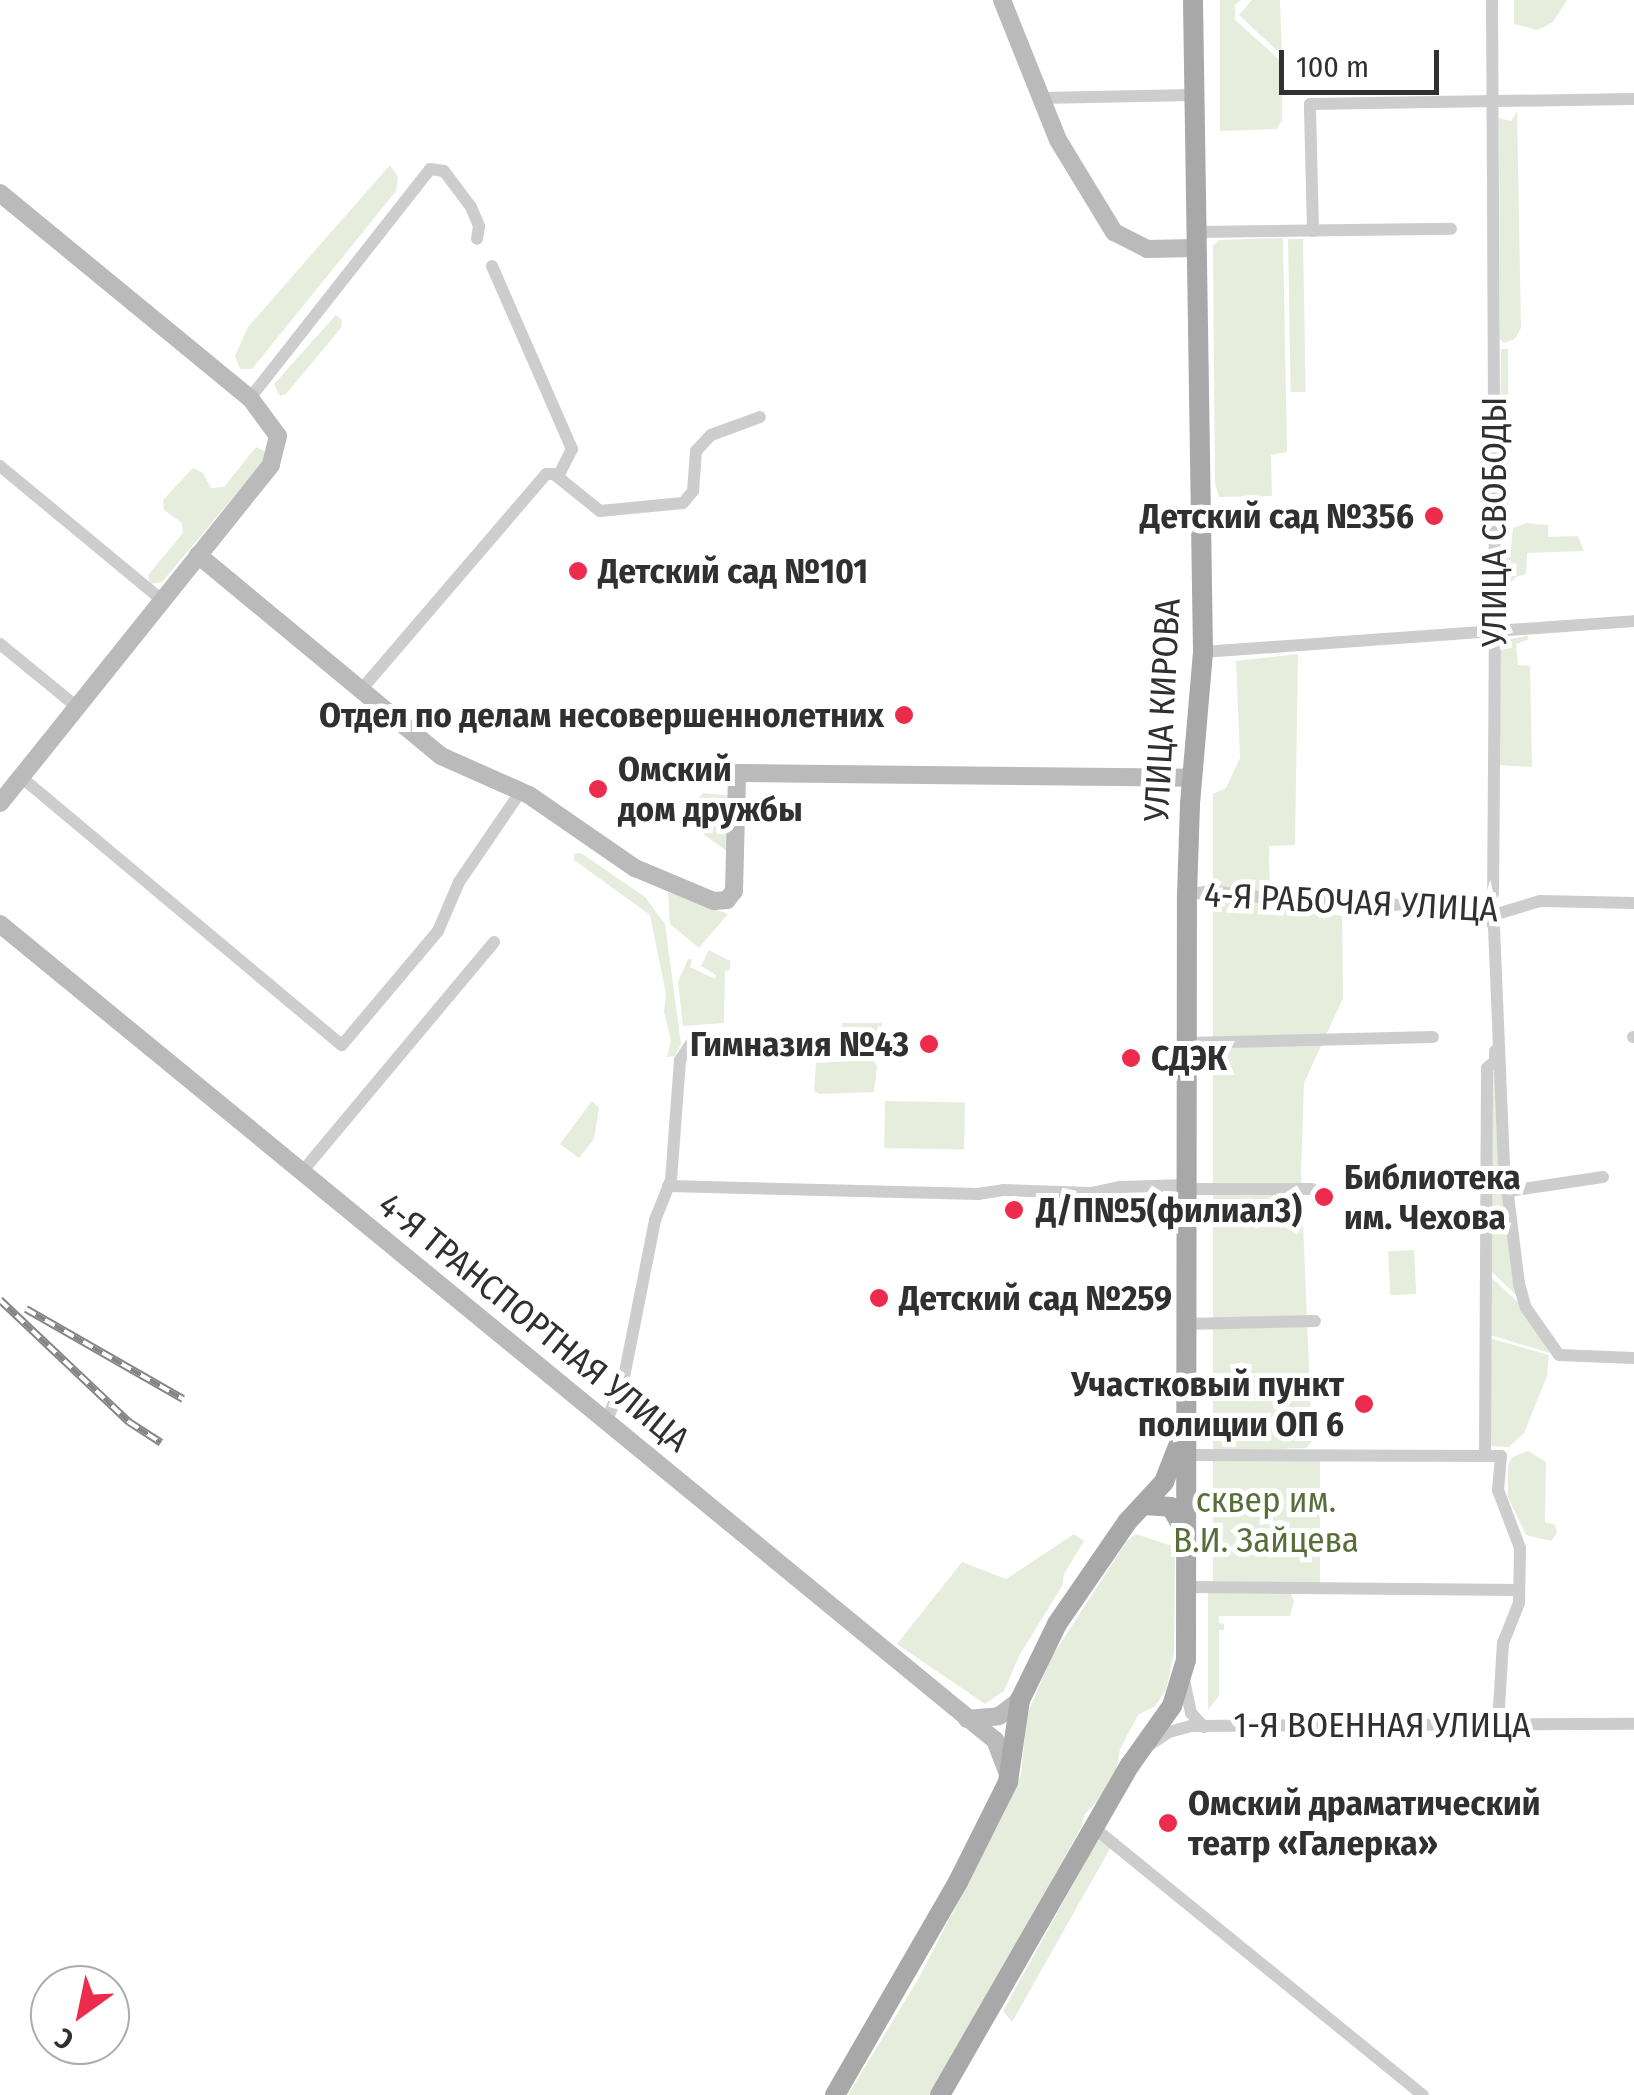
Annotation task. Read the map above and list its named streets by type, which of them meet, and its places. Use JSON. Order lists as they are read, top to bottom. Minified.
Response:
{"streets":{"main road":["УЛИЦА КИРОВА","4-Я ТРАНСПОРТНАЯ УЛИЦА"],"street":["УЛИЦА СВОБОДЫ","4-Я РАБОЧАЯ УЛИЦА","1-Я ВОЕННАЯ УЛИЦА"]},"crossings":[["УЛИЦА СВОБОДЫ","4-Я РАБОЧАЯ УЛИЦА"],["УЛИЦА СВОБОДЫ","1-Я ВОЕННАЯ УЛИЦА"],["УЛИЦА КИРОВА","4-Я РАБОЧАЯ УЛИЦА"],["УЛИЦА КИРОВА","4-Я ТРАНСПОРТНАЯ УЛИЦА"]],"parks":["сквер им. В.И. Зайцева"],"places":["Детский сад №356","Детский сад №101","Отдел по делам несовершеннолетних","Омский дом дружбы","Гимназия №43","СДЭК","Библиотека им. Чехова","Д/П№5(филиал3)","Детский сад №259","Участковый пункт полиции ОП 6","Омский драматический театр «Галерка»"],"scale_bar":"100 m","north":"bottom left"}
